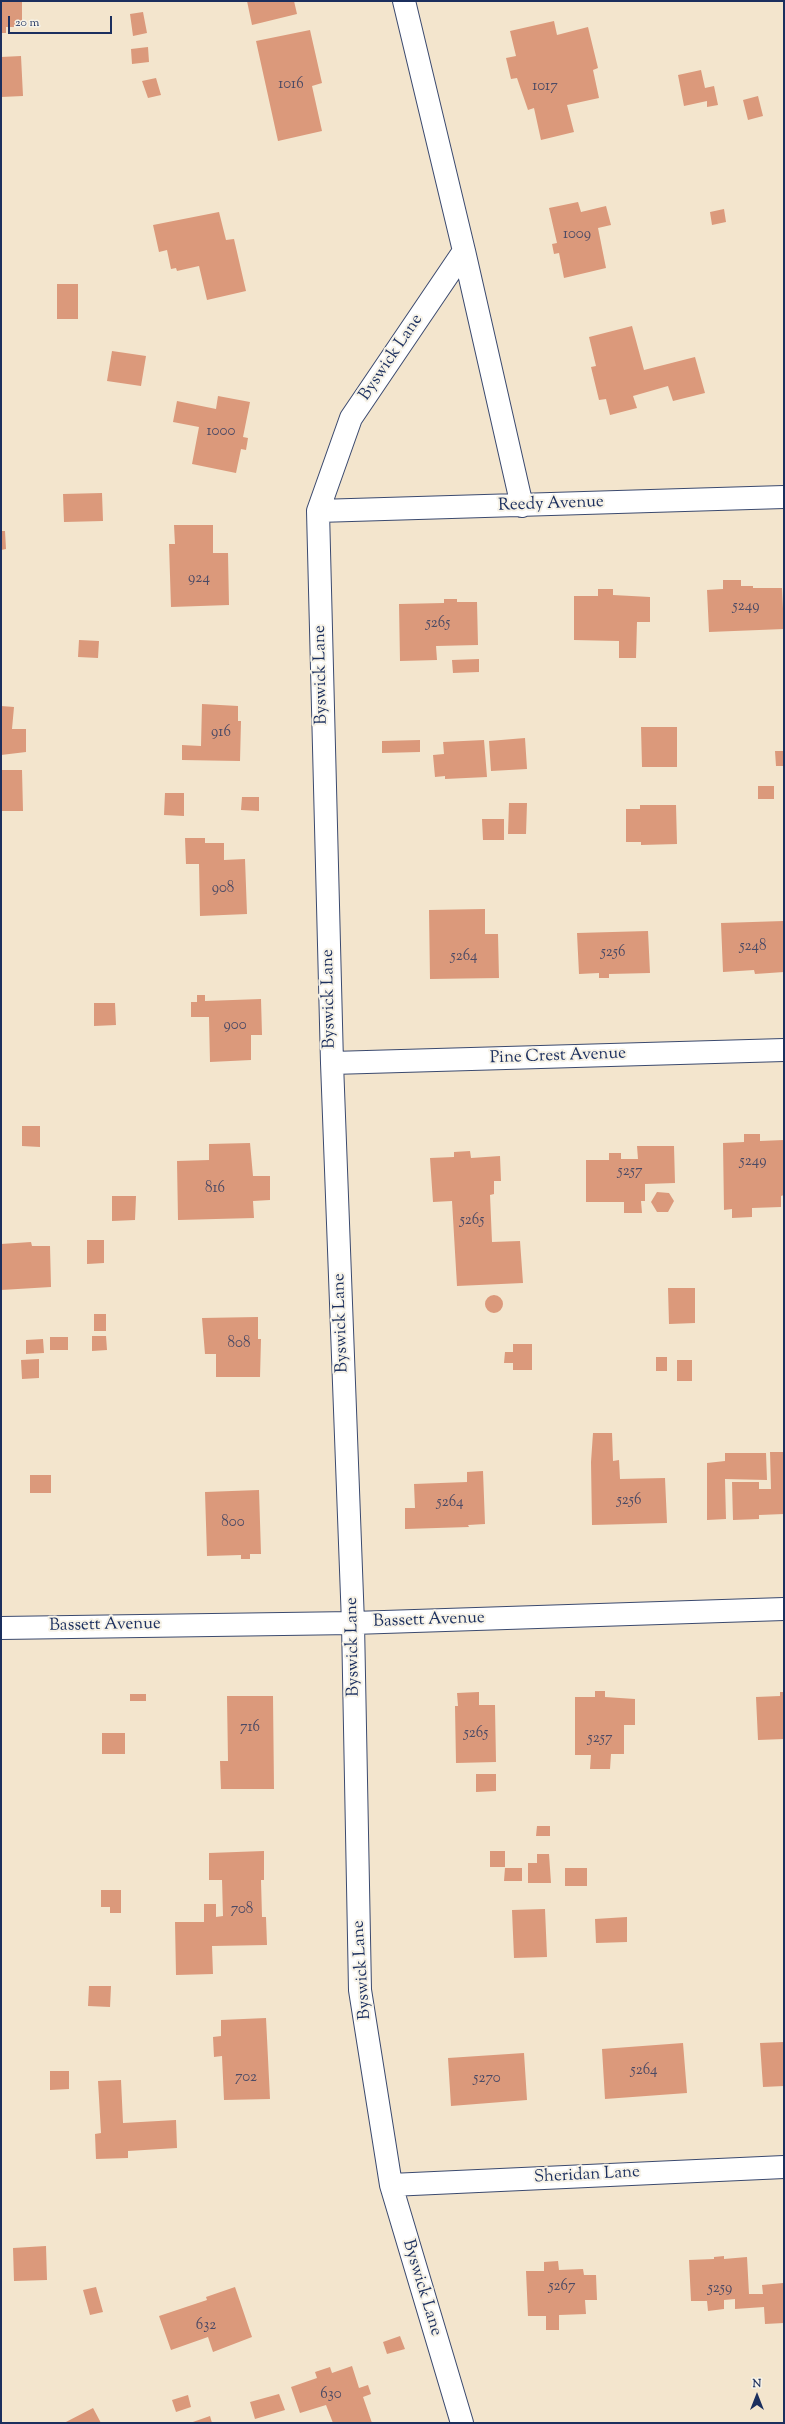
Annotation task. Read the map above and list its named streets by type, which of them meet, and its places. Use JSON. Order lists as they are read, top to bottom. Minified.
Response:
{"streets":{"street":["Byswick Lane","Reedy Avenue","Pine Crest Avenue","Bassett Avenue","Sheridan Lane"]},"crossings":[["Byswick Lane","Reedy Avenue"],["Byswick Lane","Pine Crest Avenue"],["Byswick Lane","Bassett Avenue"],["Byswick Lane","Sheridan Lane"]],"house_numbers":["1016","1017","1009","1000","924","5249","5265","916","908","5248","5256","5264","900","5249","5257","816","5265","808","5256","5264","800","716","5265","5257","708","5264","702","5270","5267","5259","632","630"],"scale_bar":"20 m","north":"top"}
